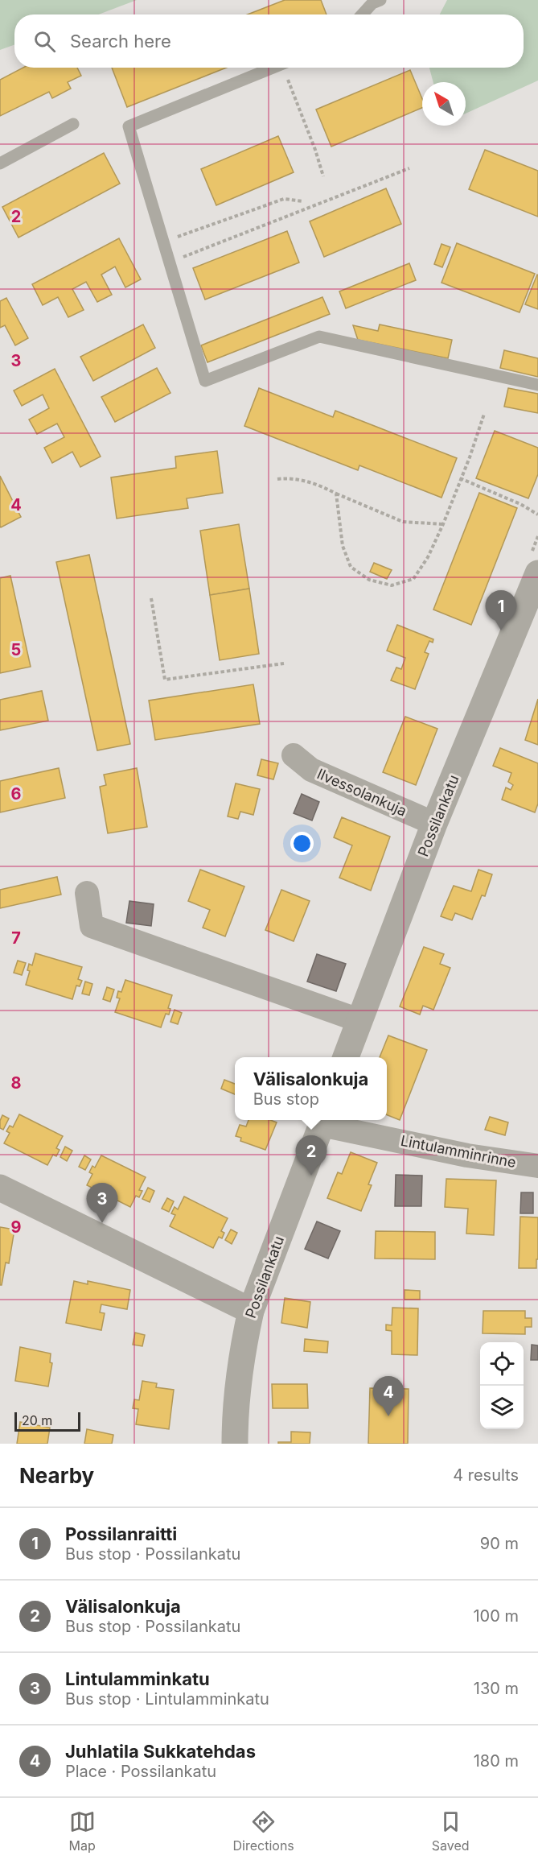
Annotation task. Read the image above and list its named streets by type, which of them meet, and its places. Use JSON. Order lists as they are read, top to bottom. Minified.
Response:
{"streets":{"street":["Ilvessolankuja","Possilankatu","Lintulamminrinne"]},"crossings":[["Ilvessolankuja","Possilankatu"],["Possilankatu","Lintulamminrinne"]],"scale_bar":"20 m","north":"top left","page":{"search":"Search here","pins":["1","2","3","4"],"popup":["Välisalonkuja","Bus stop"],"scale":"20 m","heading":["Nearby","4 results"],"list":[{"mark":"1","name":"Possilanraitti","note":"Bus stop · Possilankatu","value":"90 m"},{"mark":"2","name":"Välisalonkuja","note":"Bus stop · Possilankatu","value":"100 m"},{"mark":"3","name":"Lintulamminkatu","note":"Bus stop · Lintulamminkatu","value":"130 m"},{"mark":"4","name":"Juhlatila Sukkatehdas","note":"Place · Possilankatu","value":"180 m"}],"nav":["Map","Directions","Saved"]},"grid":{"rows":["2","3","4","5","6","7","8","9"]}}
